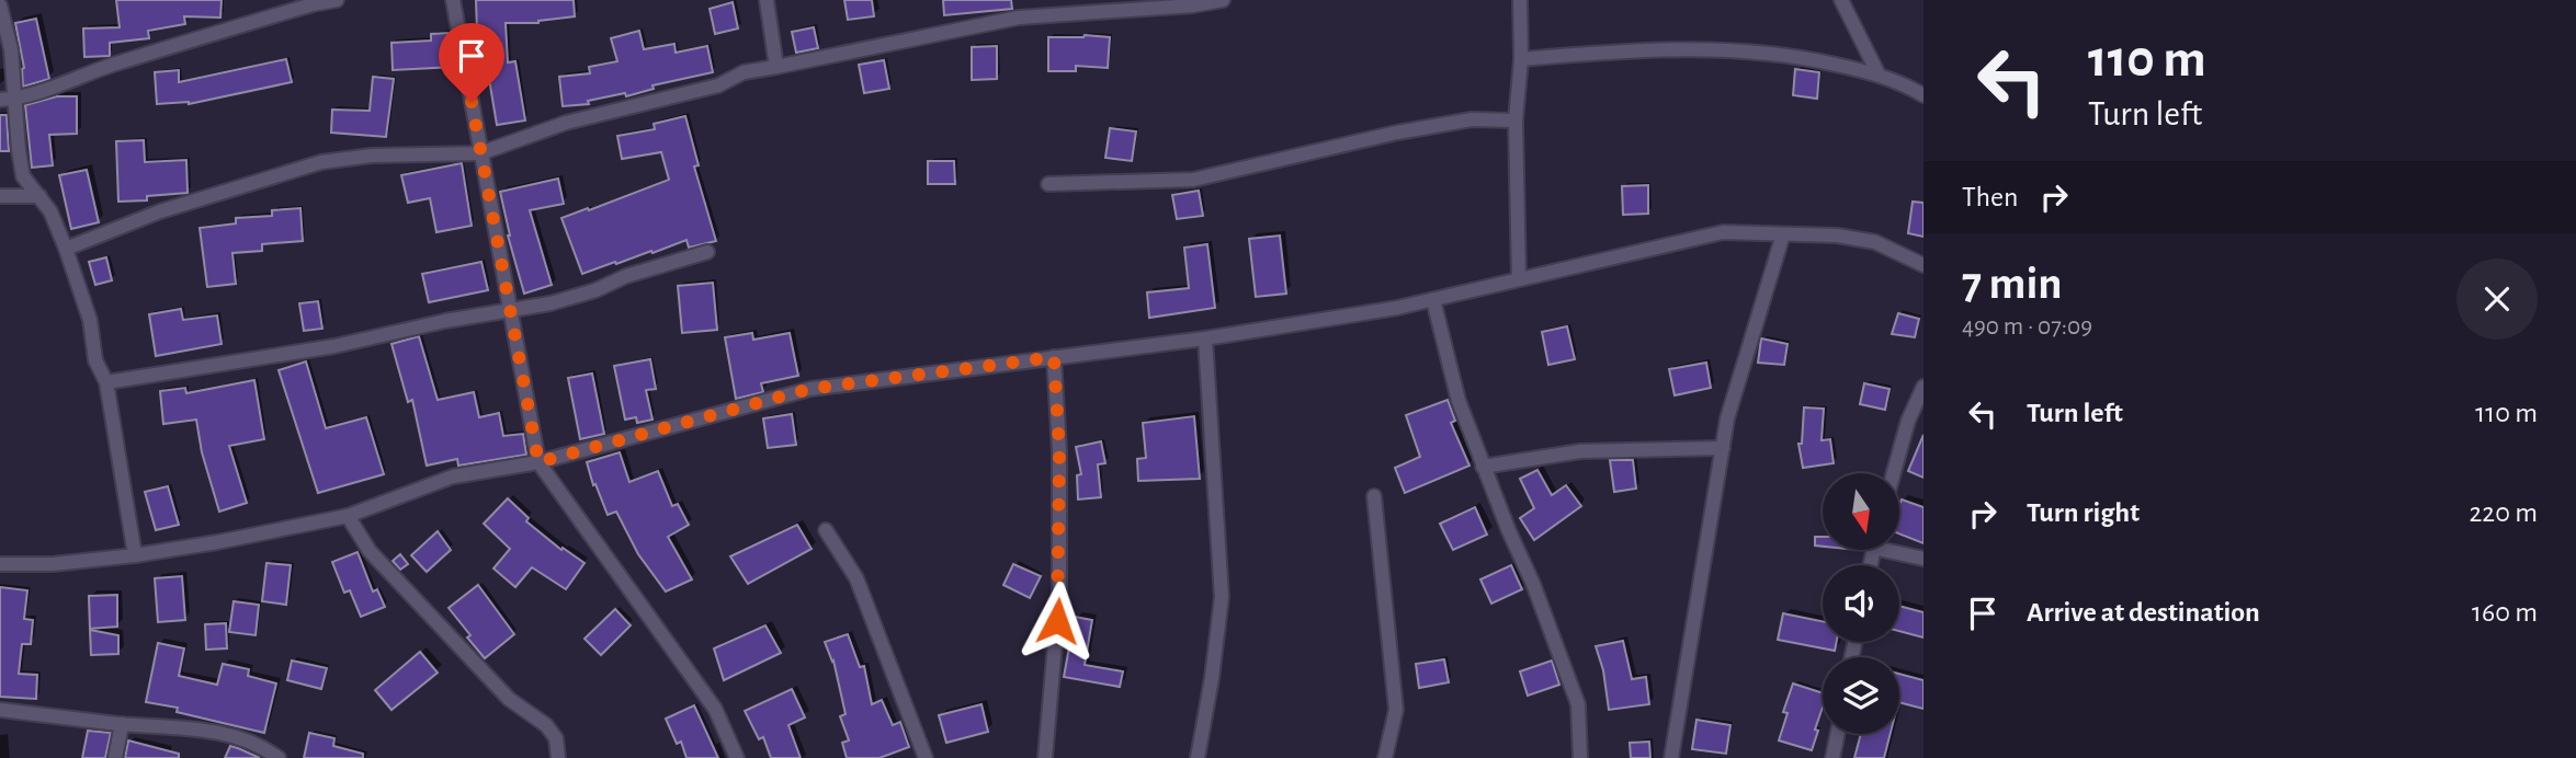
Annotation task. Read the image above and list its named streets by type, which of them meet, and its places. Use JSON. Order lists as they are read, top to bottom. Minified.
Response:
{"north":"bottom","page":{"turn":["110 m","Turn left"],"then":"Then","heading":["7 min","490 m · 07:09"],"list":[{"name":"Turn left","value":"110 m"},{"name":"Turn right","value":"220 m"},{"name":"Arrive at destination","value":"160 m"}]}}
